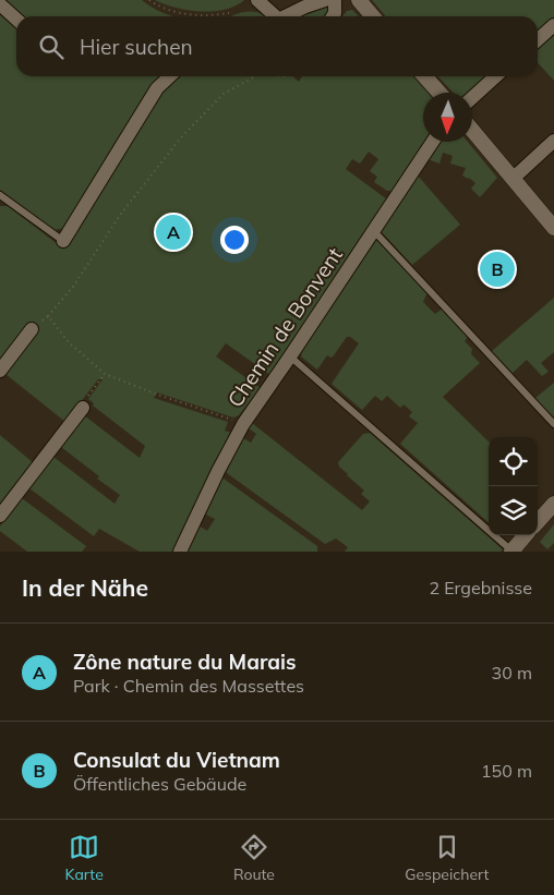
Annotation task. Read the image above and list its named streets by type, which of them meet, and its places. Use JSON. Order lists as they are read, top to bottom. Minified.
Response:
{"streets":{"street":["Chemin de Bonvent"]},"north":"bottom","page":{"search":"Hier suchen","pins":["A","B"],"heading":["In der Nähe","2 Ergebnisse"],"list":[{"mark":"A","name":"Zône nature du Marais","note":"Park · Chemin des Massettes","value":"30 m"},{"mark":"B","name":"Consulat du Vietnam","note":"Öffentliches Gebäude","value":"150 m"}],"nav":["Karte","Route","Gespeichert"]}}
